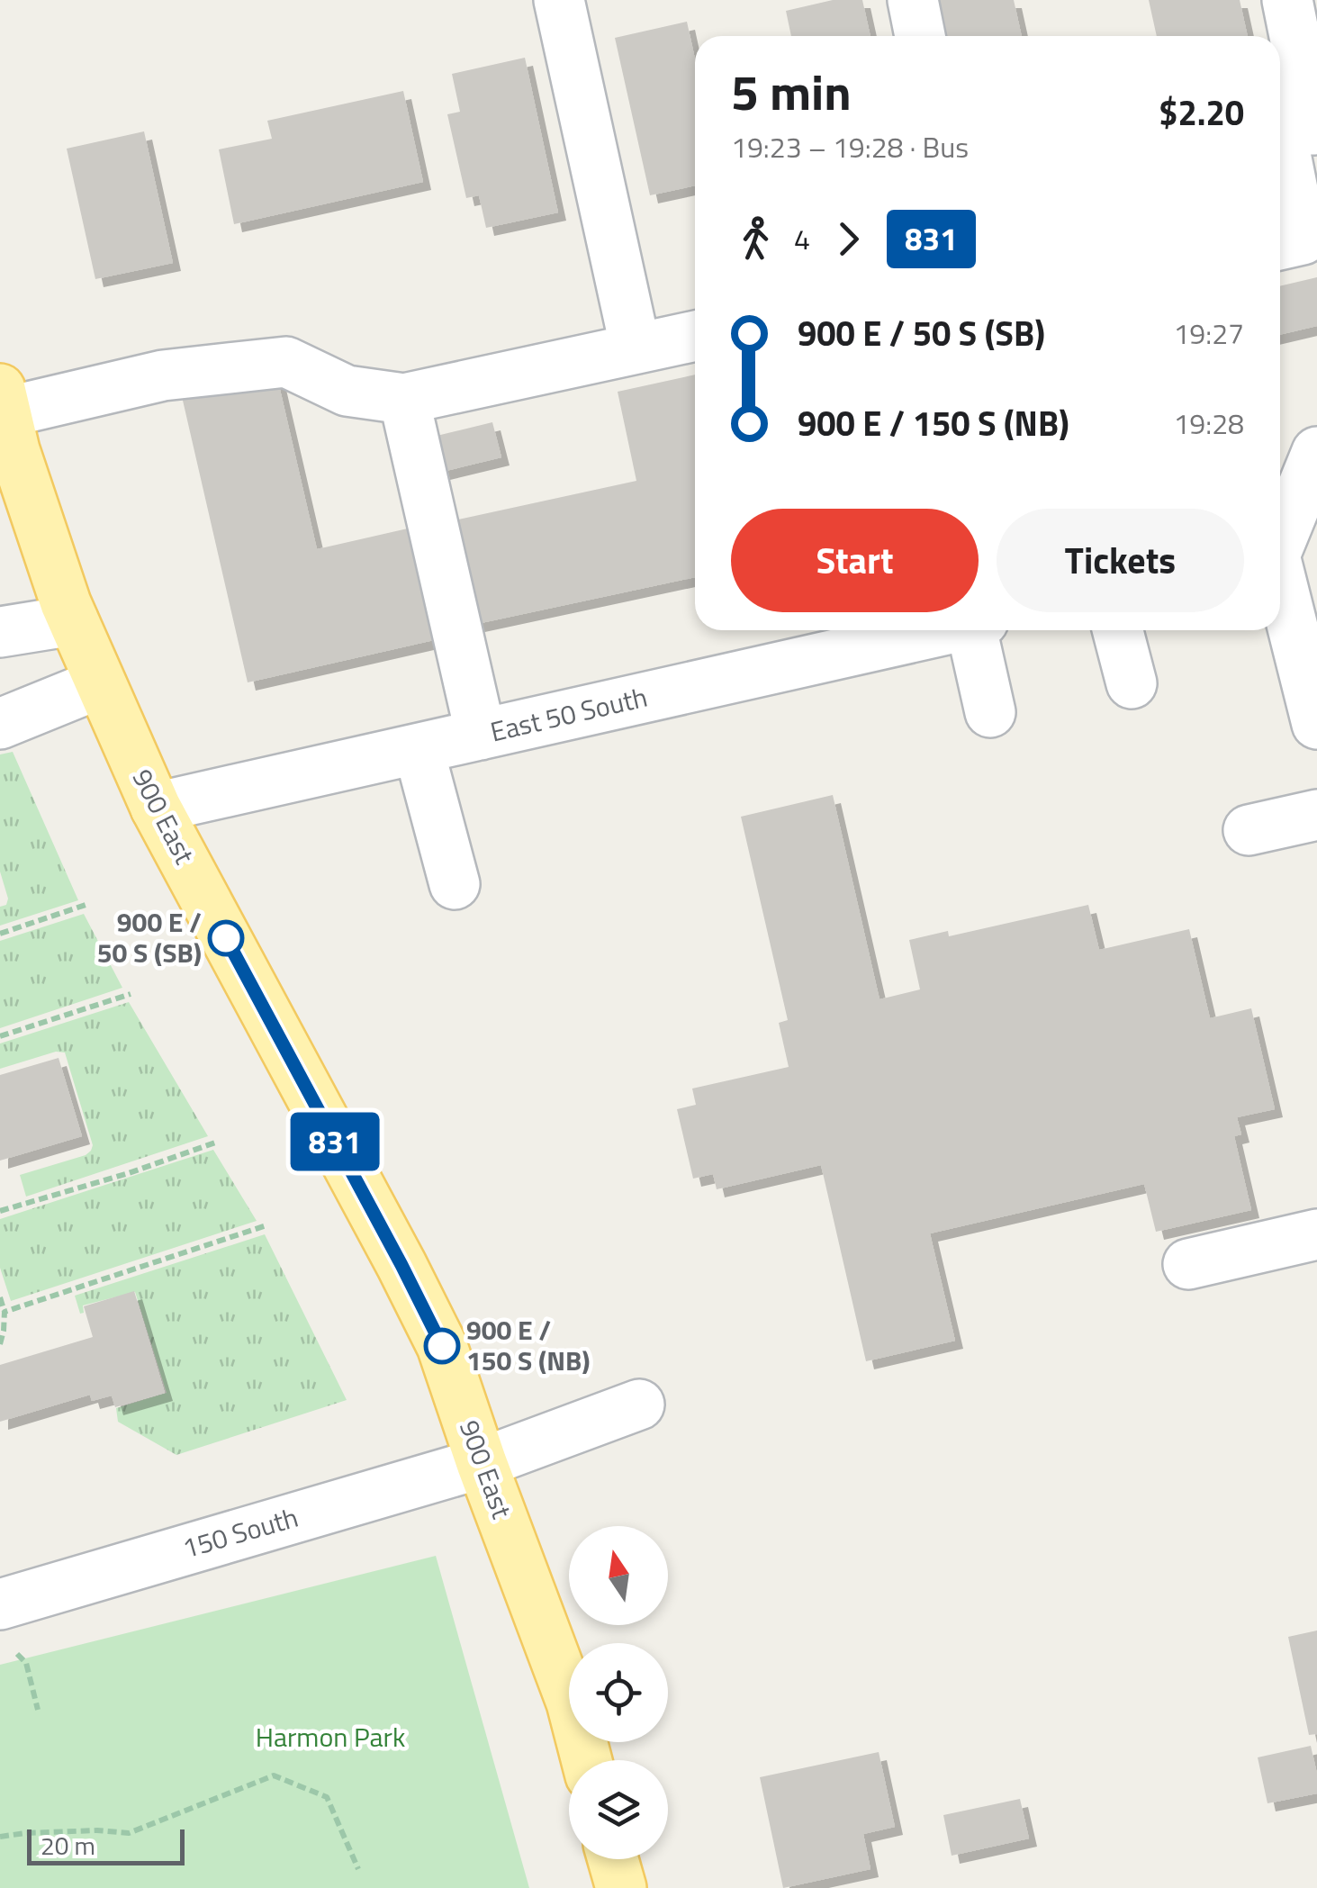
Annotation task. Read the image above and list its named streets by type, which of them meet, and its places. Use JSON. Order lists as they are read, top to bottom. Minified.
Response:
{"streets":{"main road":["900 East"],"street":["East 50 South","150 South"]},"crossings":[["East 50 South","900 East"],["900 East","150 South"]],"parks":["Harmon Park"],"places":["900 E / 50 S (SB)","900 E / 150 S (NB)"],"lines":["bus line 831"],"scale_bar":"20 m","north":"top","page":{"on_map":"831","heading":["5 min","19:23 – 19:28 · Bus","$2.20"],"legs":["4","831"],"list":[{"name":"900 E / 50 S (SB)","value":"19:27"},{"name":"900 E / 150 S (NB)","value":"19:28"}],"buttons":["Start","Tickets"],"scale":"20 m"}}
